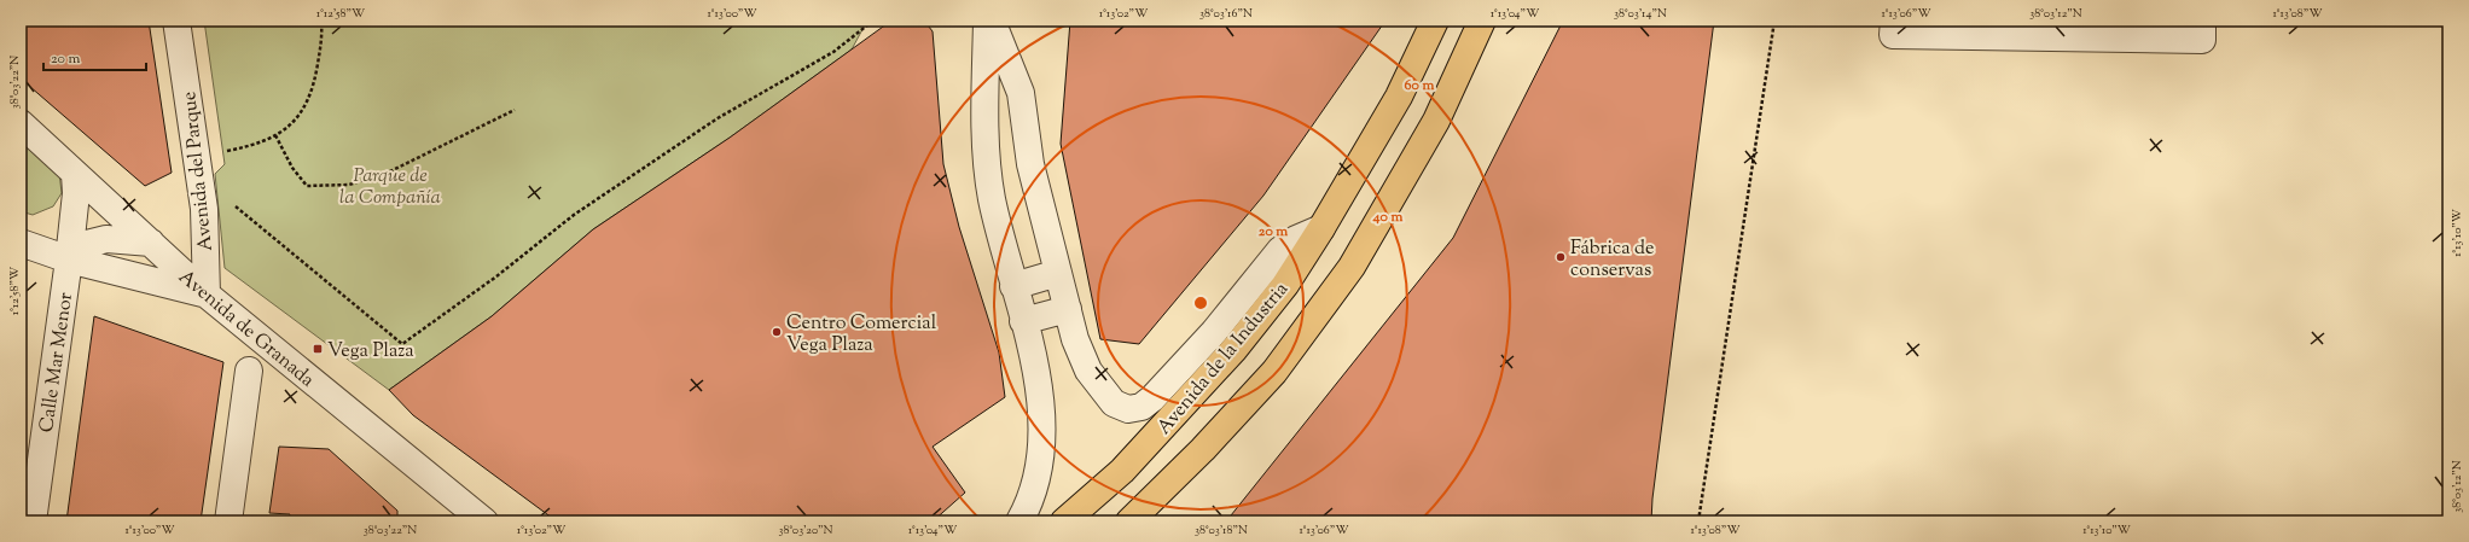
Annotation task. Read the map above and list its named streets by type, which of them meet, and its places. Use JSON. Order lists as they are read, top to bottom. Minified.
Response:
{"streets":{"main road":["Avenida de la Industria"],"street":["Avenida del Parque","Avenida de Granada","Calle Mar Menor"]},"crossings":[["Avenida del Parque","Avenida de Granada"],["Avenida de Granada","Calle Mar Menor"]],"parks":["Parque de la Compañía"],"places":{"other":["Fábrica de conservas","Centro Comercial Vega Plaza"],"transit":["Vega Plaza"]},"scale_bar":"20 m","coordinates":["1°12'58\"W","1°13'00\"W","1°13'02\"W","38°03'16\"N","1°13'04\"W","38°03'14\"N","1°13'06\"W","38°03'12\"N","1°13'08\"W","38°03'22\"N","1°13'10\"W","38°03'20\"N","38°03'18\"N"],"rings":["60 m","40 m","20 m"]}
